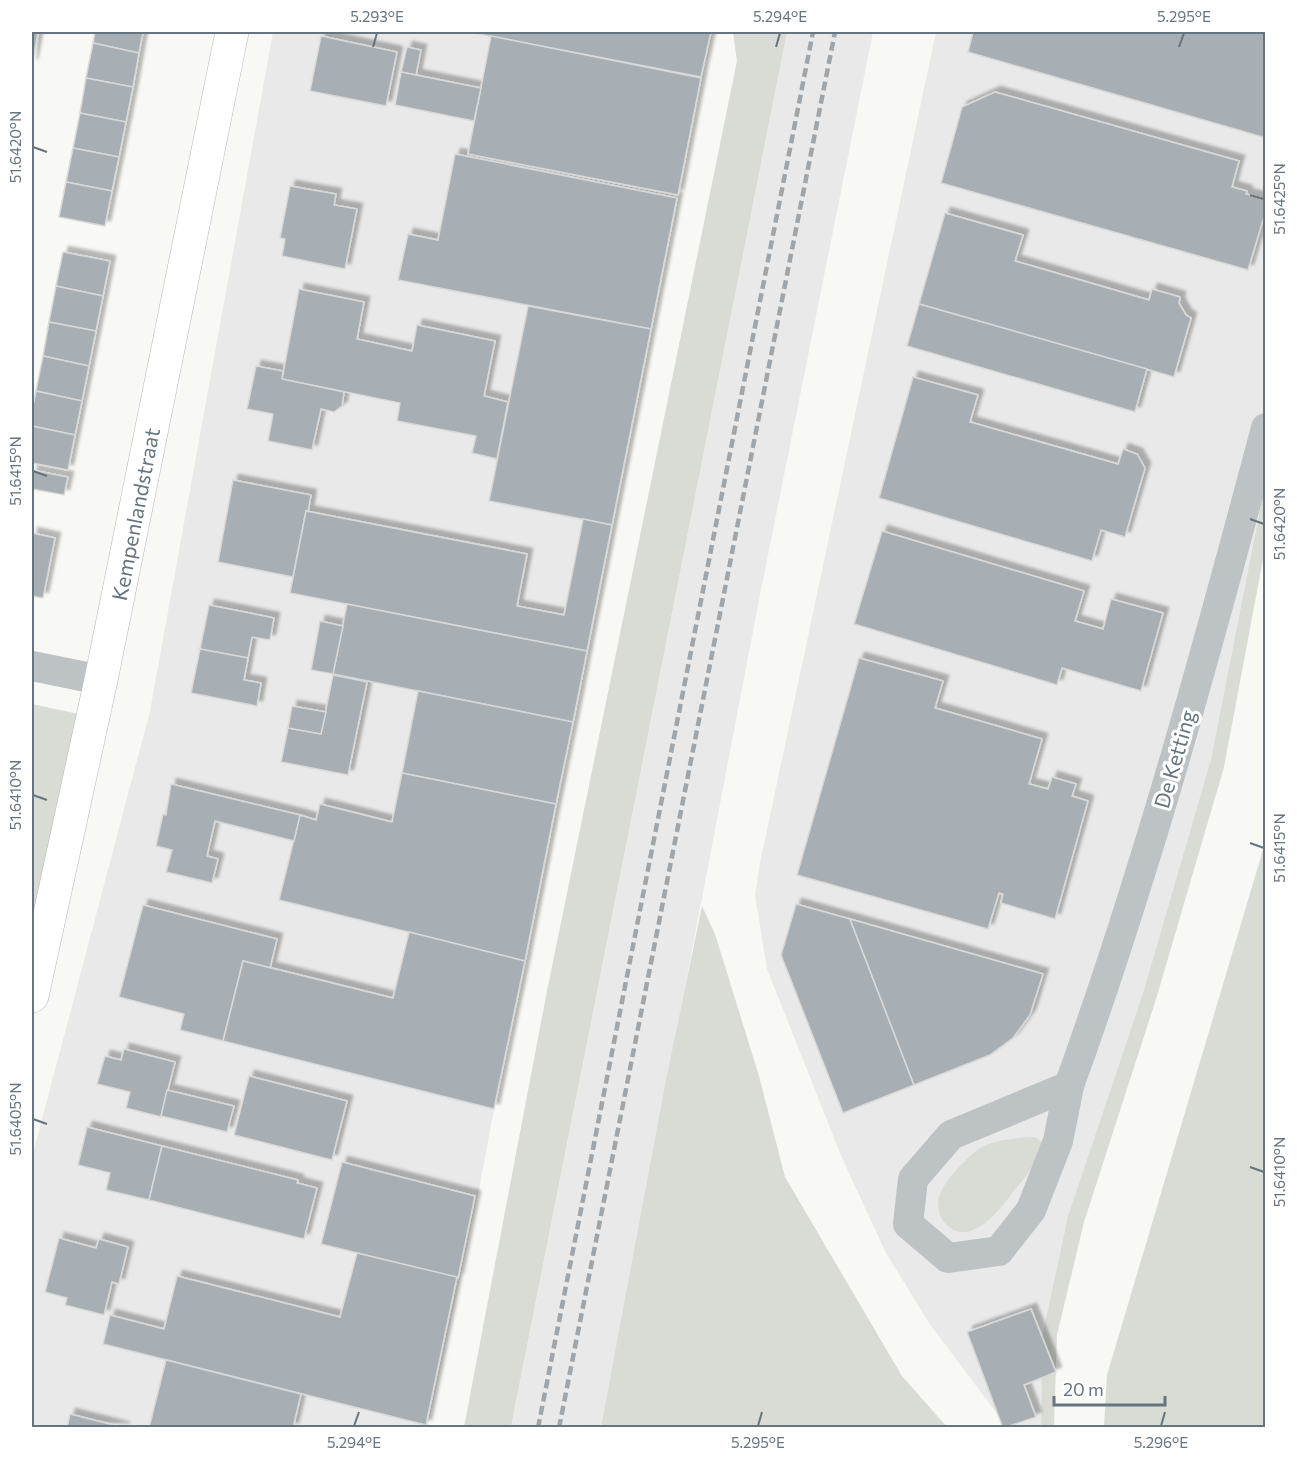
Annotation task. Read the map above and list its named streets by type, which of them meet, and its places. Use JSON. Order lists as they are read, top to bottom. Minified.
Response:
{"streets":{"street":["Kempenlandstraat","De Ketting"]},"scale_bar":"20 m","coordinates":["5.293°E","5.294°E","5.295°E","51.6420°N","51.6425°N","51.6415°N","51.6410°N","51.6405°N","5.296°E"]}
